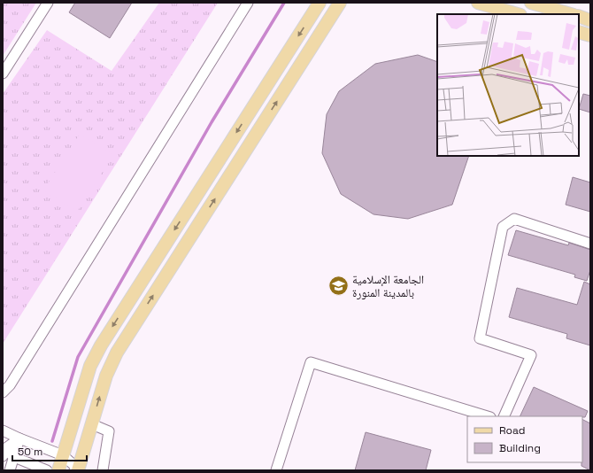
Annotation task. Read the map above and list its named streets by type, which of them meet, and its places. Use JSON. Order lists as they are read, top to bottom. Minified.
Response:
{"places":{"school or university":["الجامعة الإسلامية بالمدينة المنورة"]},"legend":["Road","Building"],"scale_bar":"50 m"}
